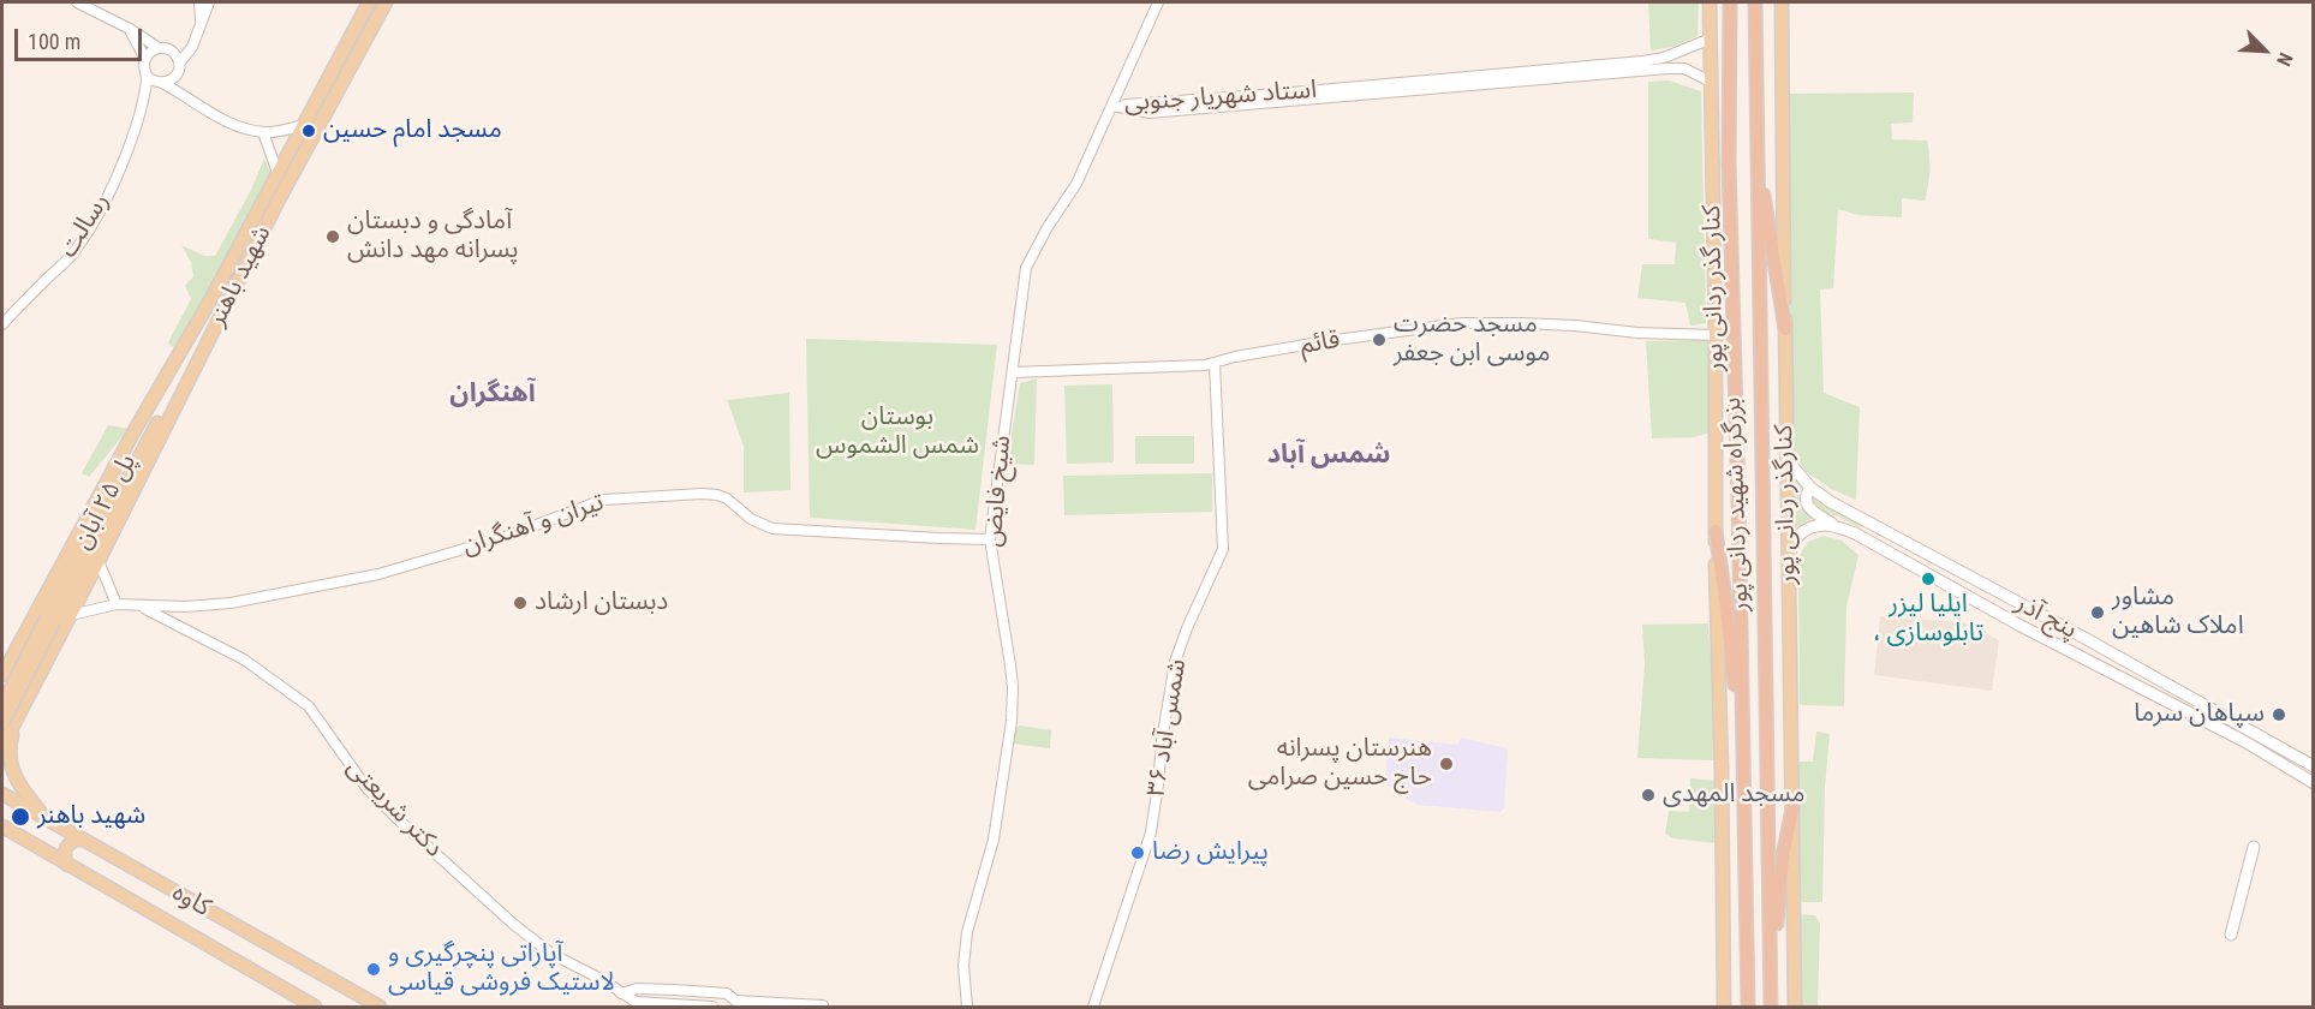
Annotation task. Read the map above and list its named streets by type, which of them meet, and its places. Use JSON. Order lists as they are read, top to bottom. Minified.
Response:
{"streets":{"highway":["بزرگراه شهید ردانی پور"],"main road":["شهید باهنر","کنار گذر ردانی پور","پل ۲۵ آبان","کنارگذر ردانی پور","پنج آذر","کاوه"],"street":["استاد شهریار جنوبی","رسالت","قائم","شیخ فایض","تیران و آهنگران","شمس آباد ۳۶","دکتر شریعتی"]},"crossings":[["استاد شهریار جنوبی","کنار گذر ردانی پور"],["استاد شهریار جنوبی","شیخ فایض"],["شهید باهنر","پل ۲۵ آبان"],["شهید باهنر","تیران و آهنگران"],["کنار گذر ردانی پور","قائم"],["قائم","شیخ فایض"],["قائم","شمس آباد ۳۶"],["شیخ فایض","تیران و آهنگران"],["کنارگذر ردانی پور","پنج آذر"],["تیران و آهنگران","دکتر شریعتی"]],"districts":["آهنگران","شمس آباد"],"parks":["بوستان شمس الشموس"],"places":["مسجد امام حسین","آمادگی و دبستان پسرانه مهد دانش","مسجد حضرت موسی ابن جعفر","ایلیا لیزر ، تابلوسازی","دبستان ارشاد","مشاور املاک شاهین","سپاهان سرما","هنرستان پسرانه حاج حسین صرامی","مسجد المهدی","شهید باهنر","پیرایش رضا","آپاراتی پنچرگیری و لاستیک فروشی قیاسی"],"scale_bar":"100 m","north":"bottom right"}
